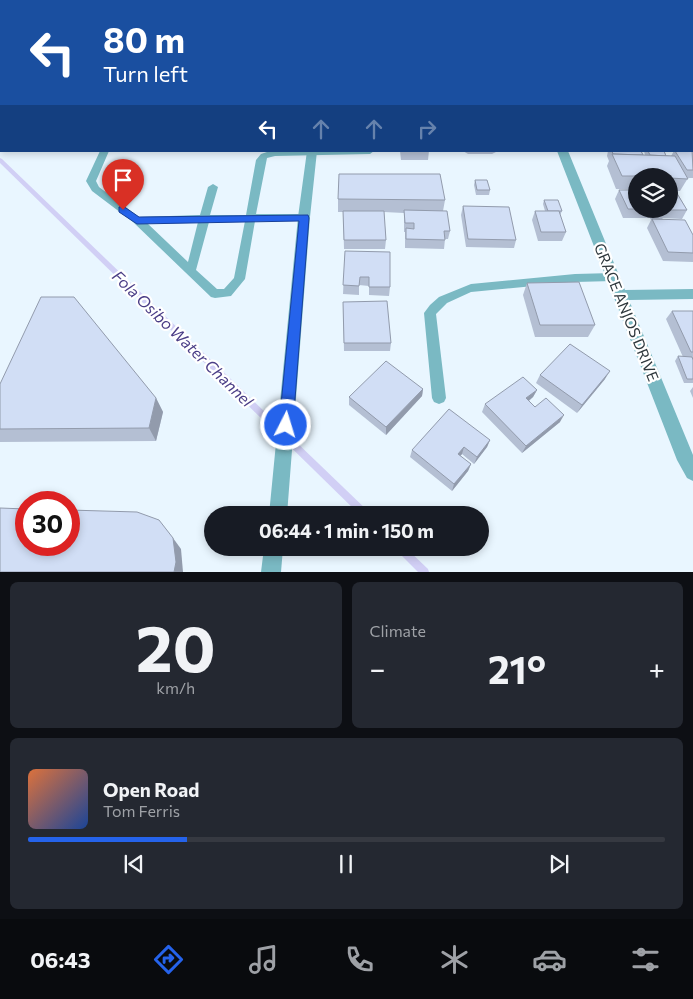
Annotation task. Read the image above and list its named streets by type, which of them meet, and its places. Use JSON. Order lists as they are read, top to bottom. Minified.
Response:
{"streets":{"street":["GRACE ANJOS DRIVE"]},"water":["Fola Osibo Water Channel"],"page":{"turn":["80 m","Turn left"],"limit":"30","trip":"06:44 · 1 min · 150 m","tile":[["20","km/h"],"Climate"],"heat":["−","21°","+"],"song":["Open Road","Tom Ferris"],"tabs":"06:43"}}
